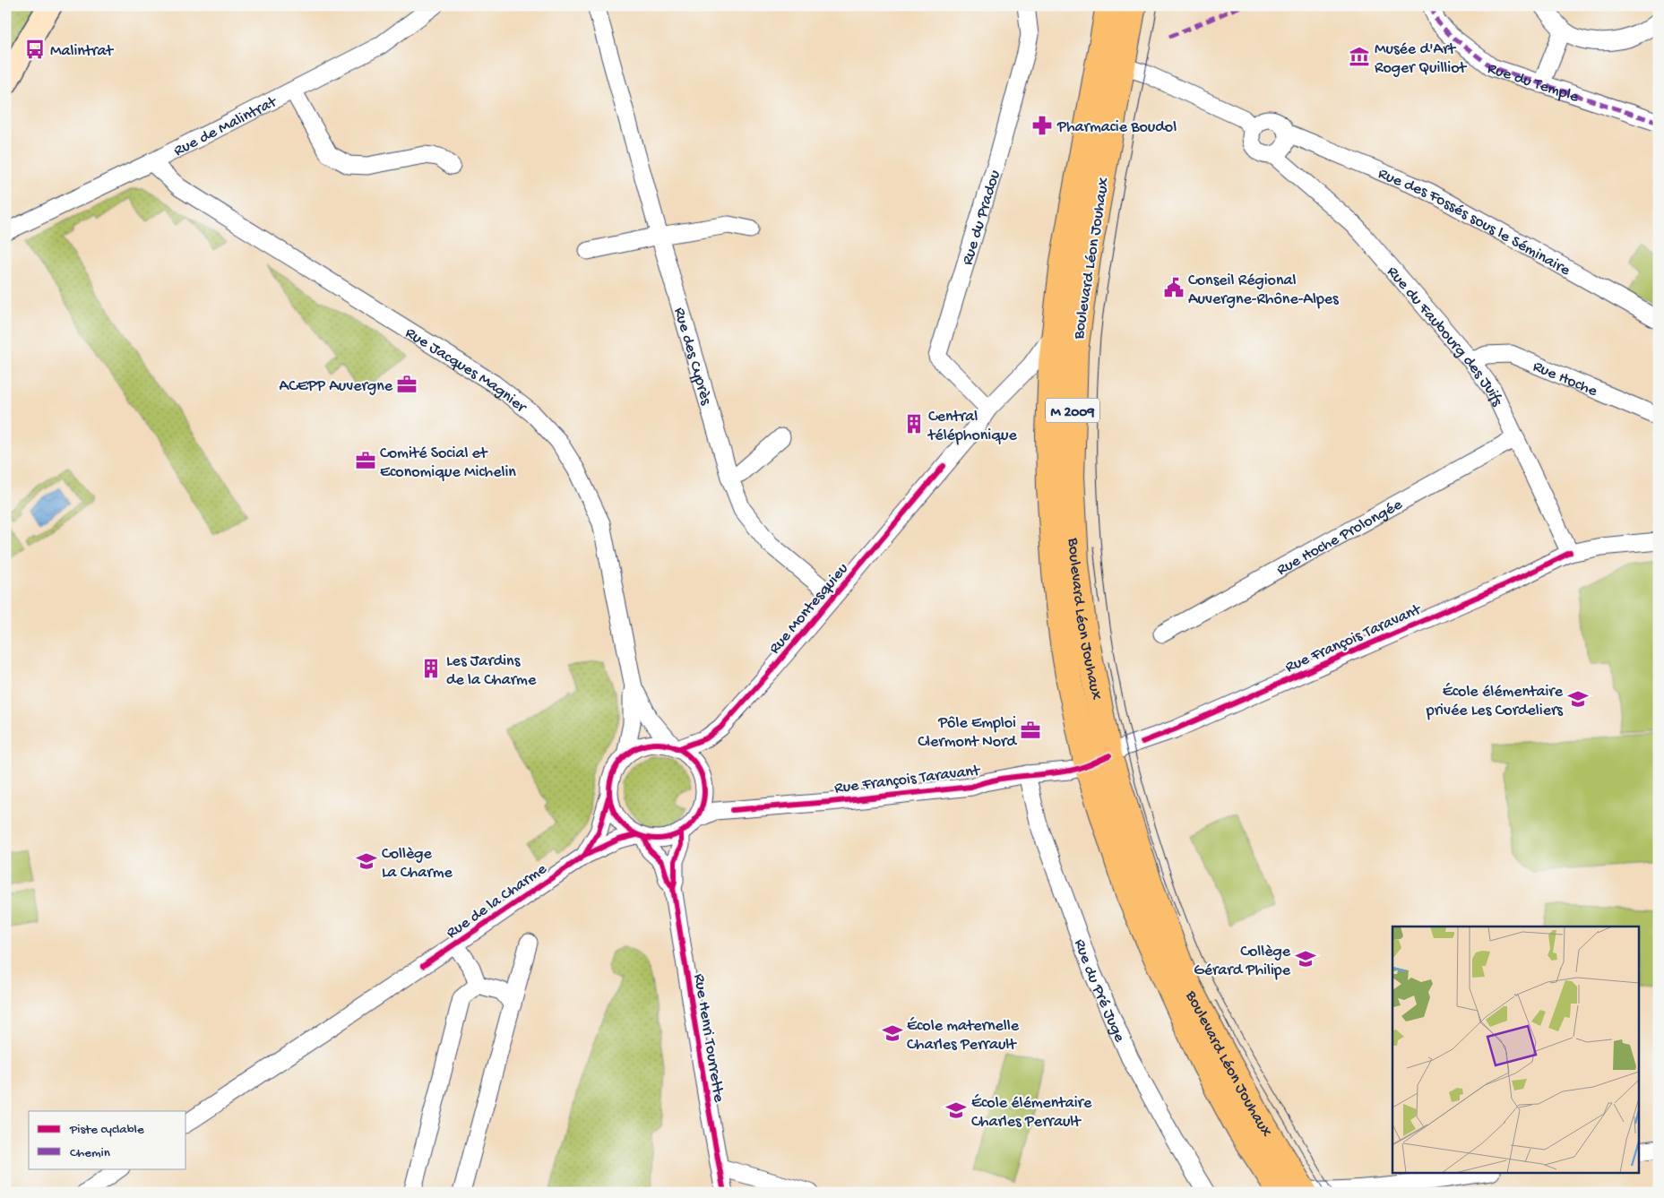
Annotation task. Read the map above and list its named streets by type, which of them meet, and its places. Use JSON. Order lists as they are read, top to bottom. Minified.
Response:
{"streets":{"main road":["Boulevard Léon Jouhaux","M 2009"],"street":["Rue du Temple","Rue de Malintrat","Rue du Pradou","Rue des Fossés sous le Séminaire","Rue du Faubourg des Juifs","Rue des Cyprès","Rue Jacques Magnier","Rue Hoche","Rue Hoche Prolongée","Rue Montesquieu","Rue François Taravant","Rue de la Charme","Rue du Pré Juge","Rue Henri Tourrette"]},"crossings":[["Rue de Malintrat","Rue Jacques Magnier"],["Rue du Pradou","Rue Montesquieu"],["Rue des Fossés sous le Séminaire","Rue du Faubourg des Juifs"],["Boulevard Léon Jouhaux","Rue Montesquieu"],["Boulevard Léon Jouhaux","Rue François Taravant"],["Rue du Faubourg des Juifs","Rue Hoche"],["Rue du Faubourg des Juifs","Rue Hoche Prolongée"],["Rue du Faubourg des Juifs","Rue François Taravant"],["Rue des Cyprès","Rue Montesquieu"],["Rue Montesquieu","Rue François Taravant"],["Rue Montesquieu","Rue de la Charme"],["Rue François Taravant","Rue de la Charme"],["Rue François Taravant","Rue du Pré Juge"]],"places":{"bus stop":["Malintrat"],"museum":["Musée d'Art Roger Quilliot"],"pharmacy":["Pharmacie Boudol"],"public building":["Conseil Régional Auvergne-Rhône-Alpes"],"office":["ACEPP Auvergne","Comité Social et Economique Michelin","Pôle Emploi Clermont Nord"],"building":["Central téléphonique","Les Jardins de la Charme"],"school or university":["École élémentaire privée Les Cordeliers","Collège La Charme","Collège Gérard Philipe","École maternelle Charles Perrault","École élémentaire Charles Perrault"]},"legend":["Piste cyclable","Chemin"]}
